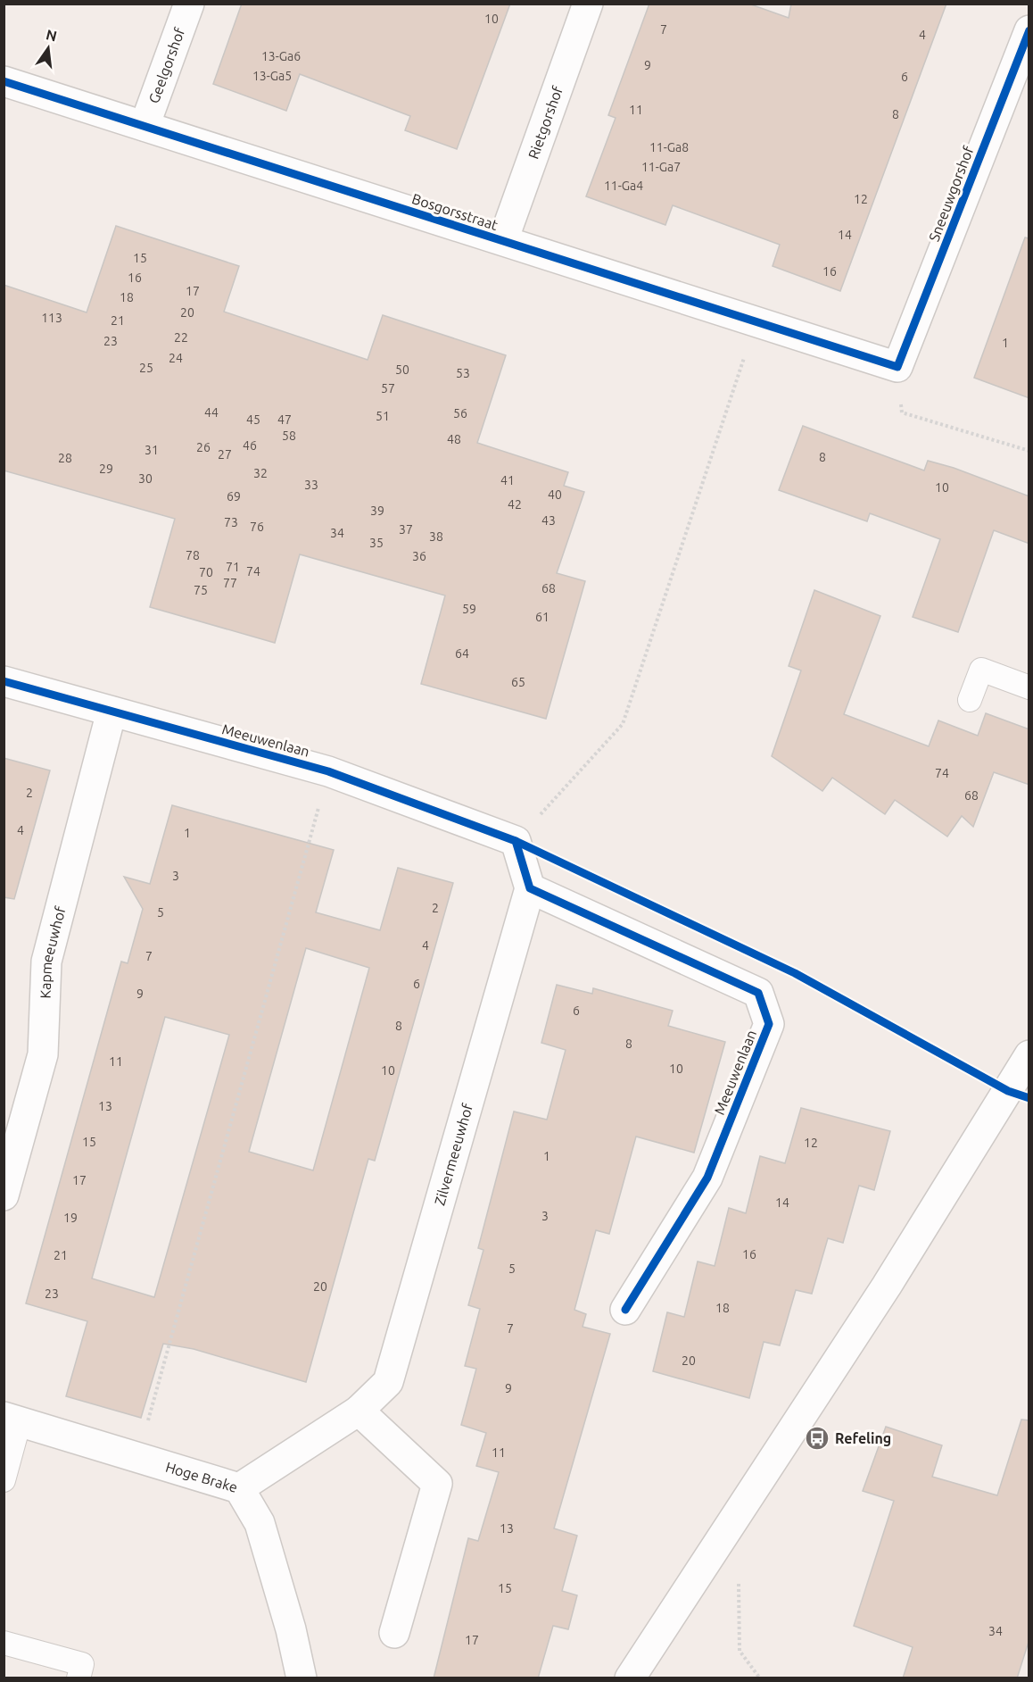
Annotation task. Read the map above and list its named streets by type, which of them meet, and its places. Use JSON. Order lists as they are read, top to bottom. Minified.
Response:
{"streets":{"street":["Geelgorshof","Rietgorshof","Sneeuwgorshof","Bosgorsstraat","Meeuwenlaan","Kapmeeuwhof","Zilvermeeuwhof","Hoge Brake"]},"crossings":[["Geelgorshof","Bosgorsstraat"],["Rietgorshof","Bosgorsstraat"],["Sneeuwgorshof","Bosgorsstraat"],["Meeuwenlaan","Kapmeeuwhof"],["Meeuwenlaan","Zilvermeeuwhof"],["Zilvermeeuwhof","Hoge Brake"]],"places":{"bus stop":["Refeling"]},"house_numbers":["10","7","4","13-Ga6","9","13-Ga5","6","11","8","11-Ga8","11-Ga7","11-Ga4","12","14","15","16","16","17","18","20","113","21","22","23","1","24","25","50","53","57","44","56","51","45","47","58","48","46","26","31","27","8","28","29","32","30","41","33","10","40","69","42","39","43","73","76","37","34","38","35","78","36","71","74","70","77","68","75","59","61","64","65","74","2","68","4","1","3","2","5","4","7","6","9","6","8","8","11","10","10","13","15","12","1","17","14","3","19","16","21","5","20","23","18","7","20","9","11","13","15","34","17"],"north":"top"}
